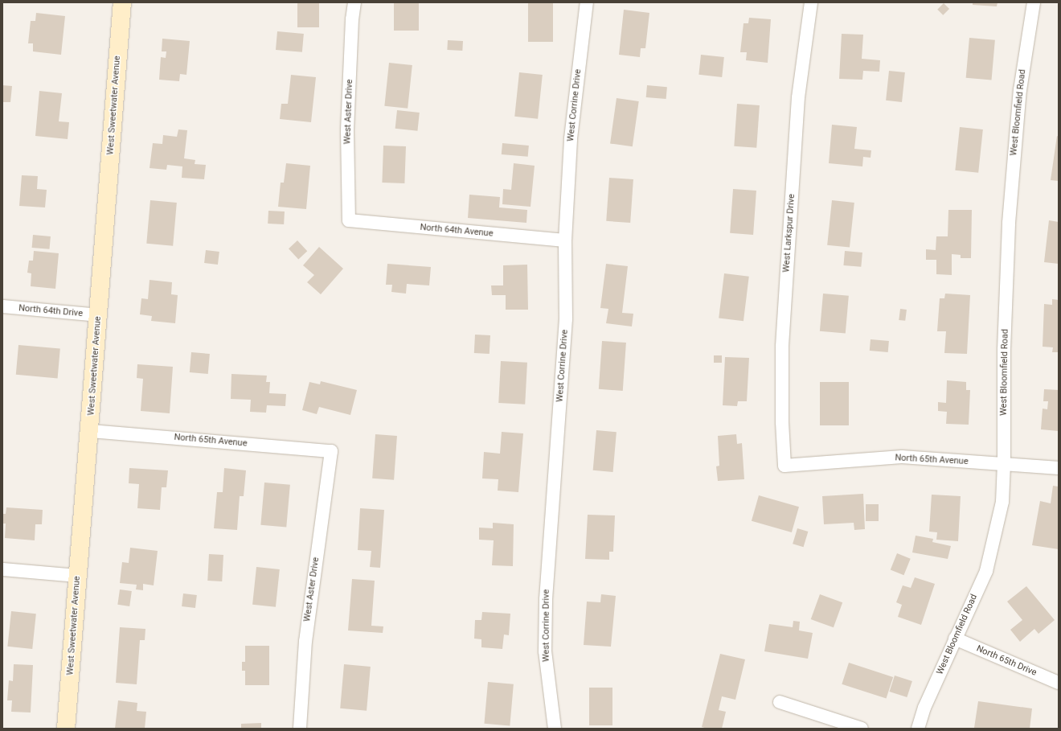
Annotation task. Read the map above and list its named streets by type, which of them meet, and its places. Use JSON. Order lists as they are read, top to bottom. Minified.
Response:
{"streets":{"street":["West Sweetwater Avenue","West Corrine Drive","West Aster Drive","West Bloomfield Road","North 64th Avenue","West Larkspur Drive","North 64th Drive","North 65th Avenue","North 65th Drive"]},"crossings":[["West Sweetwater Avenue","North 64th Drive"],["West Sweetwater Avenue","North 65th Avenue"],["West Corrine Drive","North 64th Avenue"],["West Aster Drive","North 64th Avenue"],["West Aster Drive","North 65th Avenue"],["West Bloomfield Road","North 65th Avenue"],["West Bloomfield Road","North 65th Drive"],["West Larkspur Drive","North 65th Avenue"]]}
